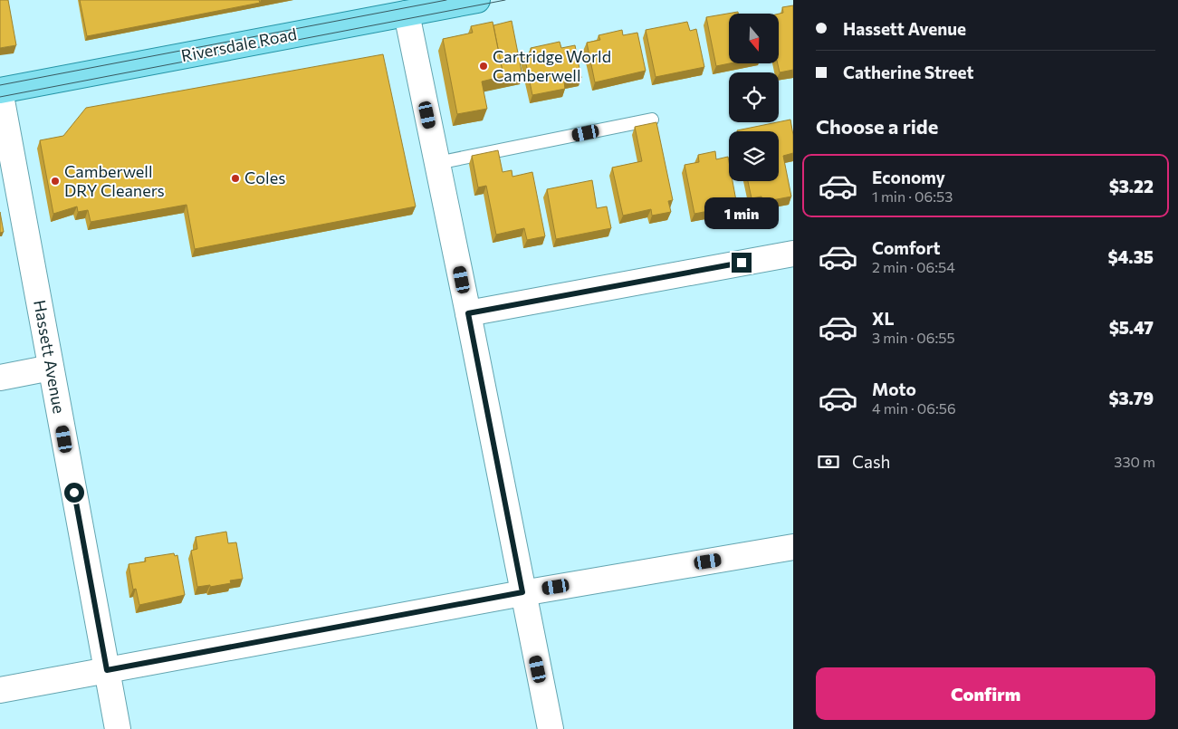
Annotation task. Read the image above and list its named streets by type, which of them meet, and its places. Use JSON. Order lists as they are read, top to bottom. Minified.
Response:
{"streets":{"main road":["Riversdale Road"],"street":["Hassett Avenue"]},"crossings":[["Riversdale Road","Hassett Avenue"]],"places":["Cartridge World Camberwell","Coles","Camberwell DRY Cleaners"],"north":"bottom","page":{"banner":["Hassett Avenue","Catherine Street"],"heading":"Choose a ride","list":[{"name":"Economy","note":"1 min · 06:53","value":"$3.22"},{"name":"Comfort","note":"2 min · 06:54","value":"$4.35"},{"name":"XL","note":"3 min · 06:55","value":"$5.47"},{"name":"Moto","note":"4 min · 06:56","value":"$3.79"}],"bubble":"1 min","pay":["Cash","330 m"],"buttons":"Confirm"}}
